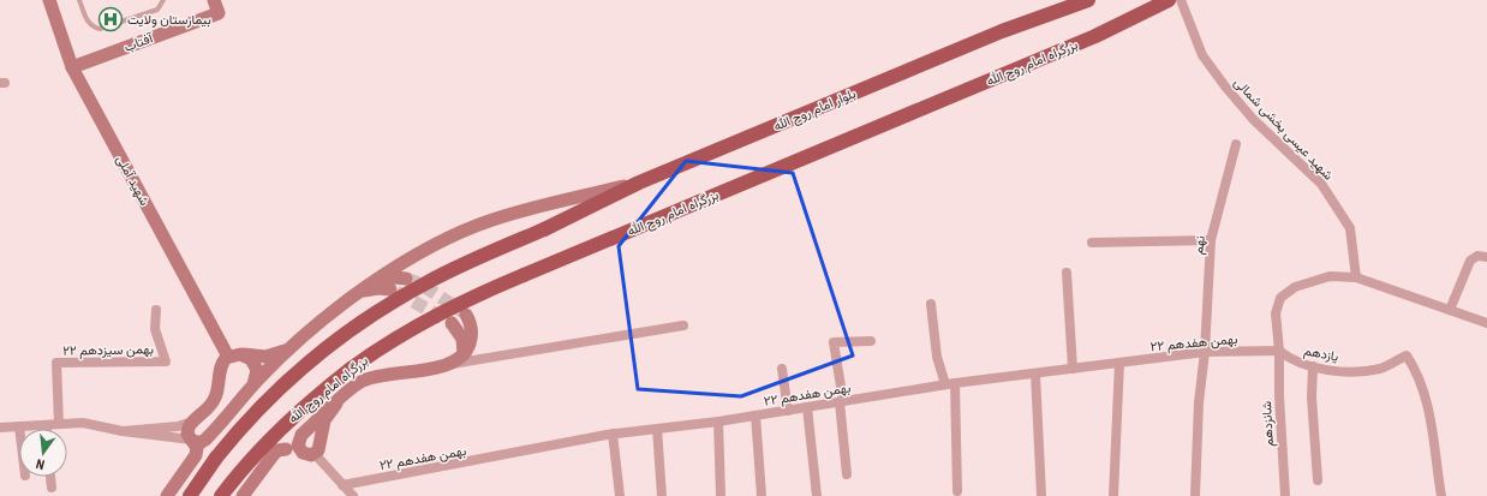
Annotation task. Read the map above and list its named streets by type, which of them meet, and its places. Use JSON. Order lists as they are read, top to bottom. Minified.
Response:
{"streets":{"highway":["بزرگراه امام روح الله","بلوار امام روح الله"],"main road":["آفتاب","شهید آملی"],"street":["شهید عیسی بخشی شمالی","نهم","۲۲ بهمن هفدهم","۲۲ بهمن سیزدهم","یازدهم","شانزدهم"]},"crossings":[["آفتاب","شهید آملی"],["نهم","۲۲ بهمن هفدهم"],["۲۲ بهمن هفدهم","یازدهم"],["۲۲ بهمن هفدهم","شانزدهم"],["یازدهم","شانزدهم"]],"places":{"hospital":["بیمارستان ولایت"]},"north":"bottom"}
